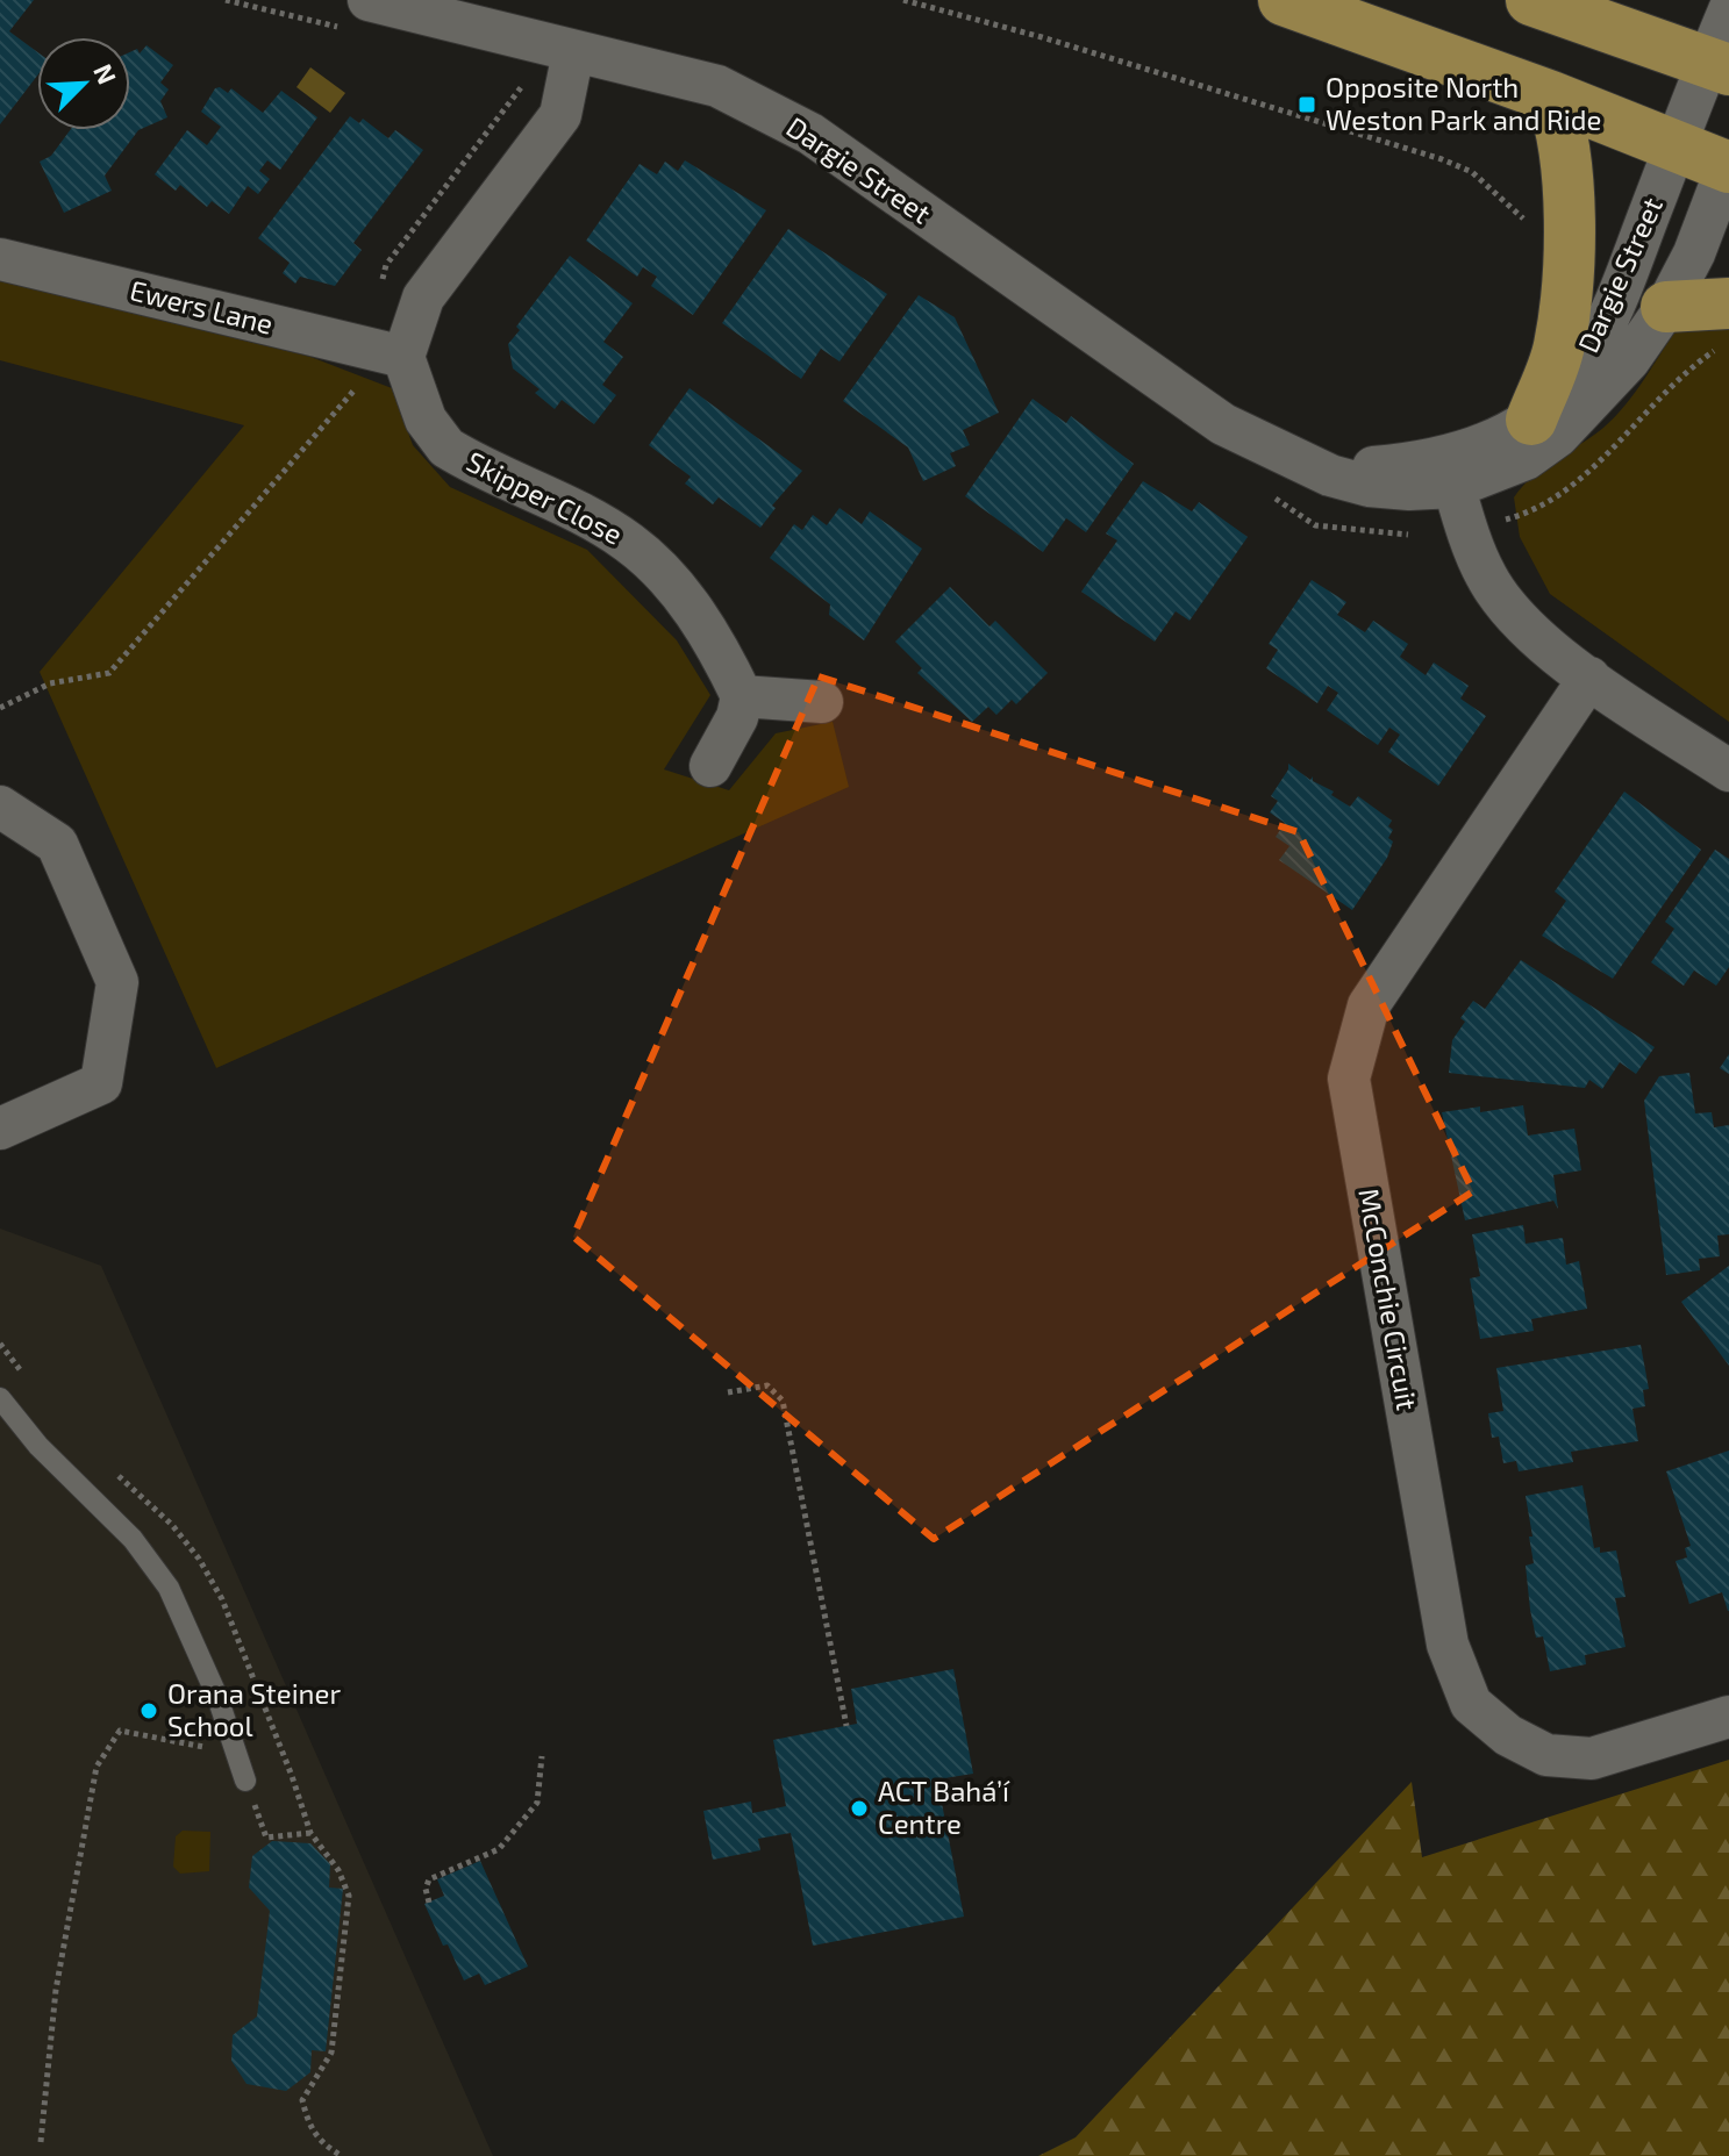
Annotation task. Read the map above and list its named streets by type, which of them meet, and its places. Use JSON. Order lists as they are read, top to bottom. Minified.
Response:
{"streets":{"street":["Dargie Street","Ewers Lane","Skipper Close","McConchie Circuit"]},"crossings":[["Ewers Lane","Skipper Close"]],"places":{"transit":["Opposite North Weston Park and Ride"],"other":["Orana Steiner School","ACT Bahá’í Centre"]},"north":"top right"}
